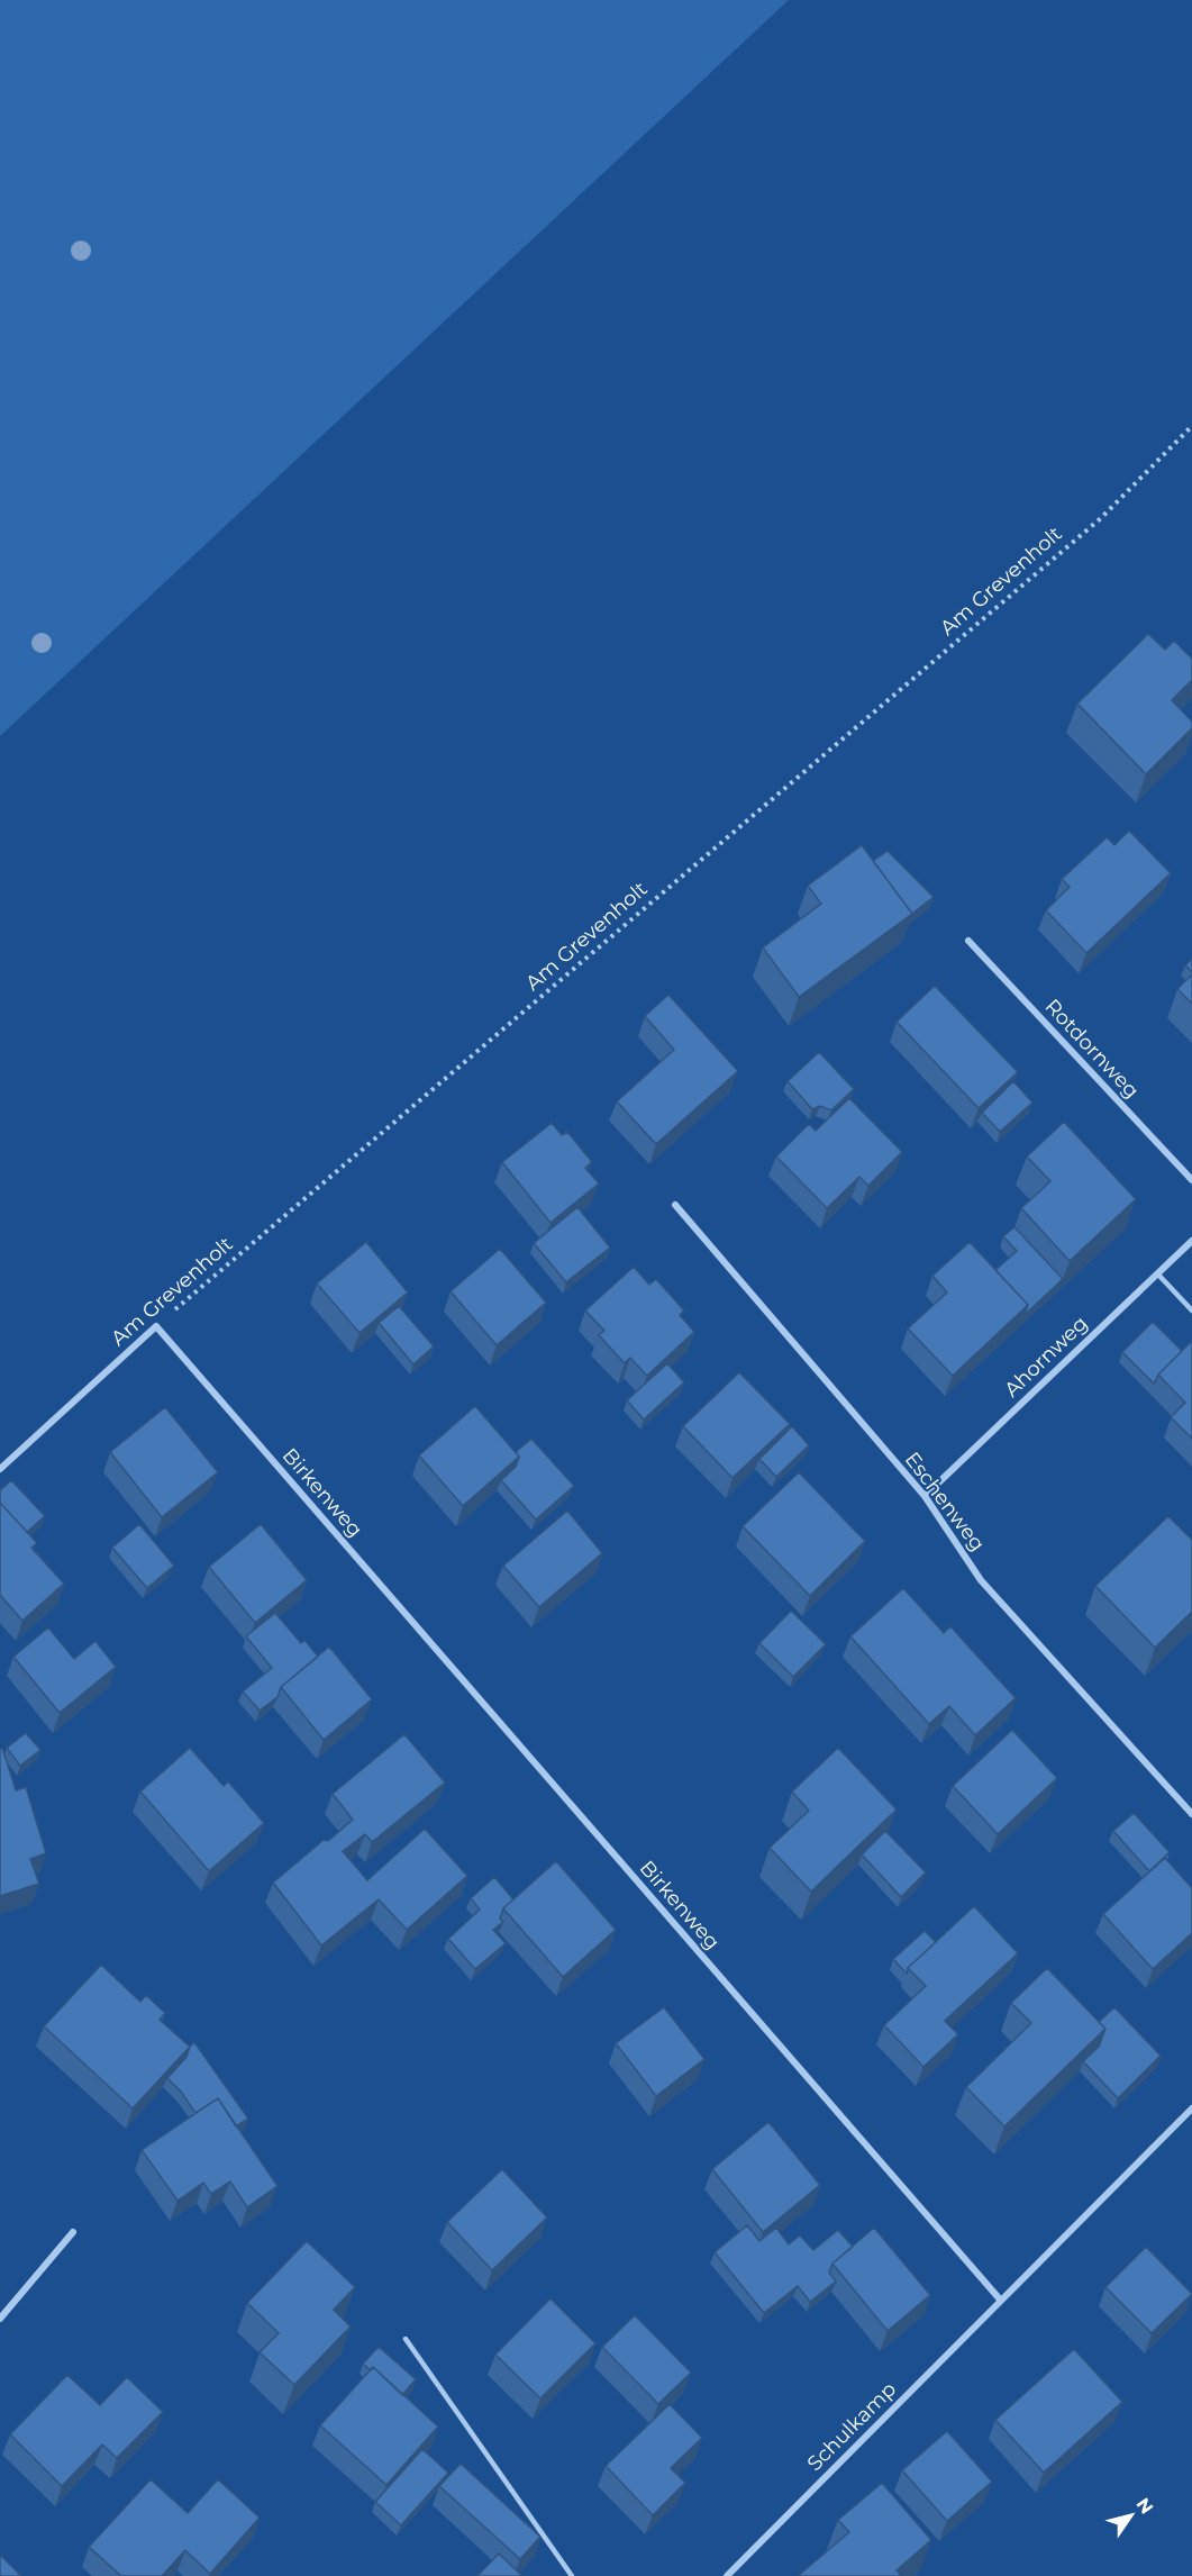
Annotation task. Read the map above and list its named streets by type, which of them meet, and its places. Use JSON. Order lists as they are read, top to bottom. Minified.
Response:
{"streets":{"street":["Am Grevenholt","Rotdornweg","Ahornweg","Birkenweg","Eschenweg","Schulkamp"]},"crossings":[["Am Grevenholt","Birkenweg"],["Ahornweg","Eschenweg"],["Birkenweg","Schulkamp"]],"north":"top right"}
